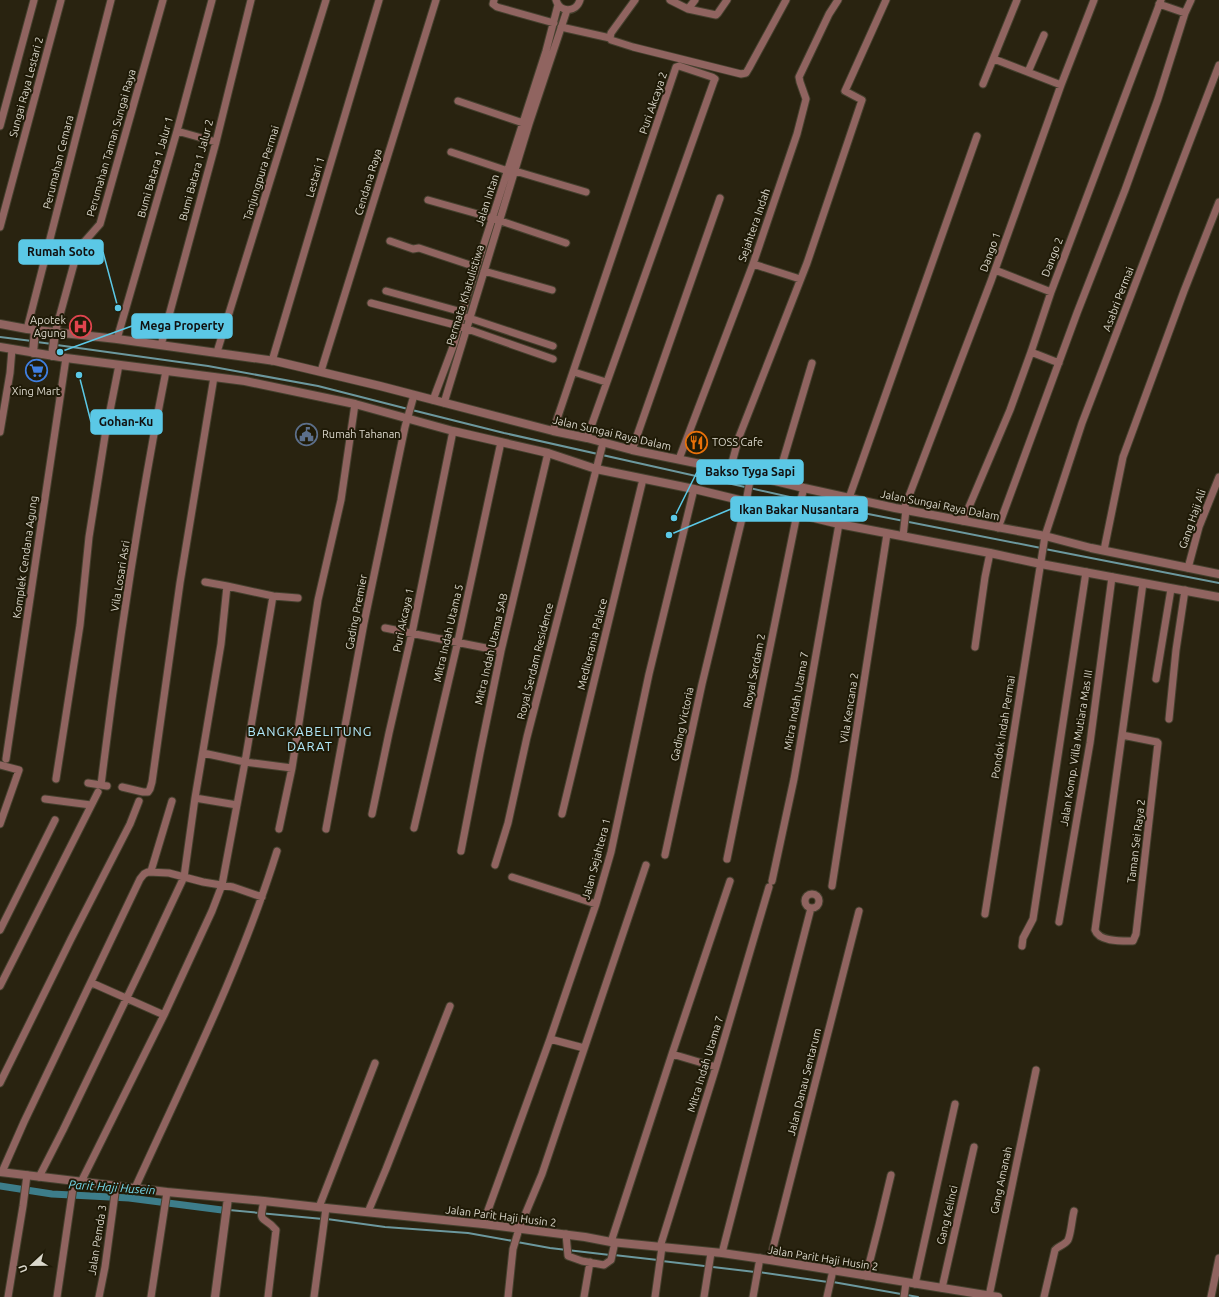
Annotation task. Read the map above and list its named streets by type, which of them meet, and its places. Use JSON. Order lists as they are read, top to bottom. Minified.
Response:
{"streets":{"street":["Sungai Raya Lestari 2","Puri Akcaya 2","Perumahan Taman Sungai Raya","Perumahan Cemara","Bumi Batara 1 Jalur 1","Bumi Batara 1 Jalur 2","Tanjungpura Permai","Lestari 1","Cendana Raya","Jalan Intan","Sejahtera Indah","Dango 1","Dango 2","Permata Khatulistiwa","Asabri Permai","Jalan Sungai Raya Dalam","Gang Haji Ali","Komplek Cendana Agung","Vila Losari Asri","Gading Premier","Puri Akcaya 1","Mitra Indah Utama 5","Mediterania Palace","Mitra Indah Utama 5AB","Royal Serdam Residence","Royal Serdam 2","Mitra Indah Utama 7","Vila Kencana 2","Gading Victoria","Pondok Indah Permai","Jalan Komp. Villa Mutiara Mas III","Taman Sei Raya 2","Jalan Sejahtera 1","Jalan Danau Sentarum","Gang Amanah","Gang Kelinci","Jalan Parit Haji Husin 2","Jalan Pemda 3"]},"crossings":[["Puri Akcaya 2","Jalan Sungai Raya Dalam"],["Perumahan Taman Sungai Raya","Jalan Sungai Raya Dalam"],["Perumahan Cemara","Jalan Sungai Raya Dalam"],["Bumi Batara 1 Jalur 1","Jalan Sungai Raya Dalam"],["Bumi Batara 1 Jalur 2","Jalan Sungai Raya Dalam"],["Tanjungpura Permai","Jalan Sungai Raya Dalam"],["Lestari 1","Jalan Sungai Raya Dalam"],["Cendana Raya","Jalan Sungai Raya Dalam"],["Jalan Intan","Permata Khatulistiwa"],["Jalan Intan","Jalan Sungai Raya Dalam"],["Sejahtera Indah","Jalan Sungai Raya Dalam"],["Dango 1","Jalan Sungai Raya Dalam"],["Dango 2","Jalan Sungai Raya Dalam"],["Permata Khatulistiwa","Jalan Sungai Raya Dalam"],["Asabri Permai","Jalan Sungai Raya Dalam"],["Asabri Permai","Pondok Indah Permai"],["Jalan Sungai Raya Dalam","Gang Haji Ali"],["Jalan Sungai Raya Dalam","Gading Premier"],["Jalan Sungai Raya Dalam","Royal Serdam Residence"],["Jalan Sungai Raya Dalam","Royal Serdam 2"],["Jalan Sungai Raya Dalam","Gading Victoria"],["Jalan Sungai Raya Dalam","Pondok Indah Permai"],["Mitra Indah Utama 7","Jalan Parit Haji Husin 2"],["Jalan Sejahtera 1","Jalan Parit Haji Husin 2"],["Jalan Danau Sentarum","Jalan Parit Haji Husin 2"],["Gang Amanah","Jalan Parit Haji Husin 2"],["Gang Kelinci","Jalan Parit Haji Husin 2"],["Jalan Parit Haji Husin 2","Jalan Pemda 3"]],"districts":["BANGKABELITUNG DARAT"],"water":["Parit Haji Husein"],"places":{"other":["Rumah Soto","Mega Property","Gohan-Ku","Bakso Tyga Sapi","Ikan Bakar Nusantara"],"hospital":["Apotek Agung"],"supermarket":["Xing Mart"],"public building":["Rumah Tahanan"],"restaurant":["TOSS Cafe"]},"north":"left"}
